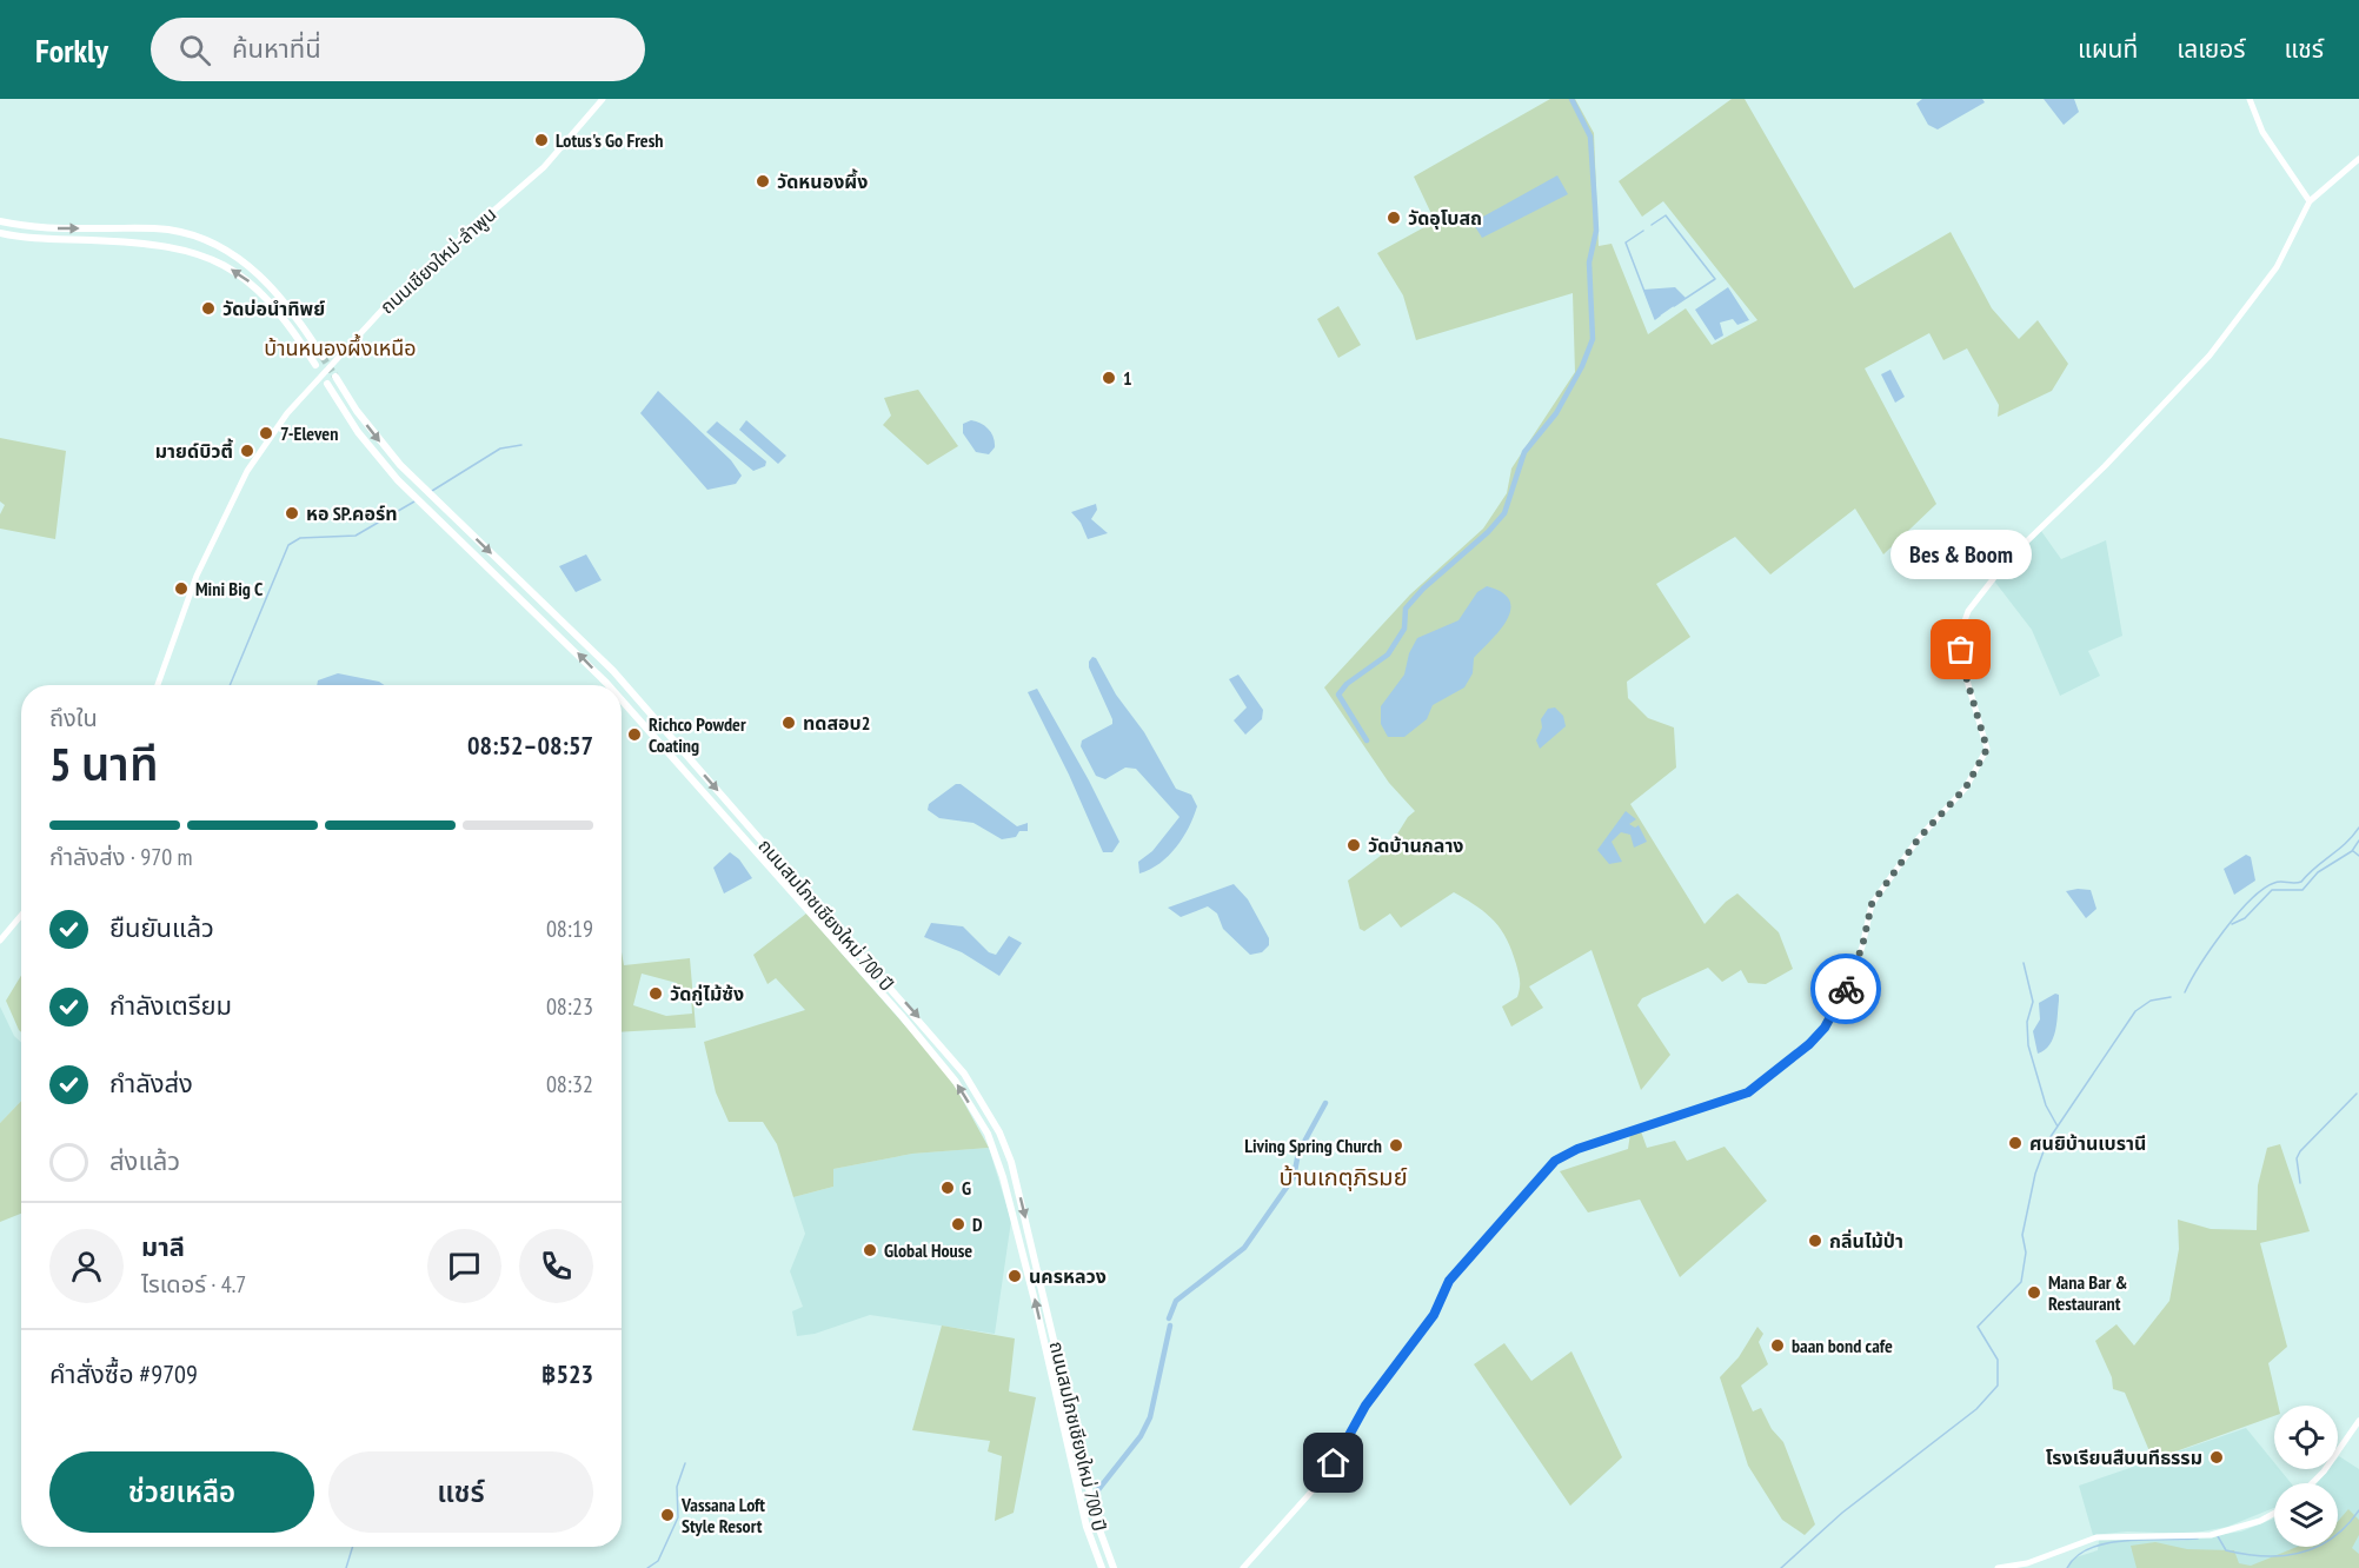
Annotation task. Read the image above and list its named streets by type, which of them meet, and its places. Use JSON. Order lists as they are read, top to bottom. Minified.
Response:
{"streets":{"main road":["ถนนสมโภชเชียงใหม่ 700 ปี"],"street":["ถนนเชียงใหม่-ลำพูน"]},"districts":["บ้านหนองผึ้งเหนือ","บ้านเกตุภิรมย์"],"places":["Lotus's Go Fresh","วัดหนองผึ้ง","วัดอุโบสถ","วัดบ่อนำทิพย์","1","7-Eleven","มายด์บิวตี้","หอ SP.คอร์ท","Mini Big C","Bes & Boom","ทดสอบ2","Richco Powder Coating","วัดบ้านกลาง","วัดกู่ไม้ซ้ง","ศนยิบ้านเบรานี","Living Spring Church","G","D","กลิ่นไม้ป่า","Global House","นครหลวง","Mana Bar & Restaurant","baan bond cafe","โรงเรียนสืบนทีธรรม","Vassana Loft Style Resort"],"page":{"header":"Forkly","search":"ค้นหาที่นี่","nav":["แผนที่","เลเยอร์","แชร์"],"bubble":"Bes & Boom","heading":["5 นาที","ถึงใน","08:52–08:57"],"panel":["มาลี","ไรเดอร์ · 4.7","คำสั่งซื้อ #9709","฿523"],"bar":"กำลังส่ง · 970 m","list":[["ยืนยันแล้ว","08:19"],["กำลังเตรียม","08:23"],["กำลังส่ง","08:32"],"ส่งแล้ว"],"buttons":["ช่วยเหลือ","แชร์"]}}
